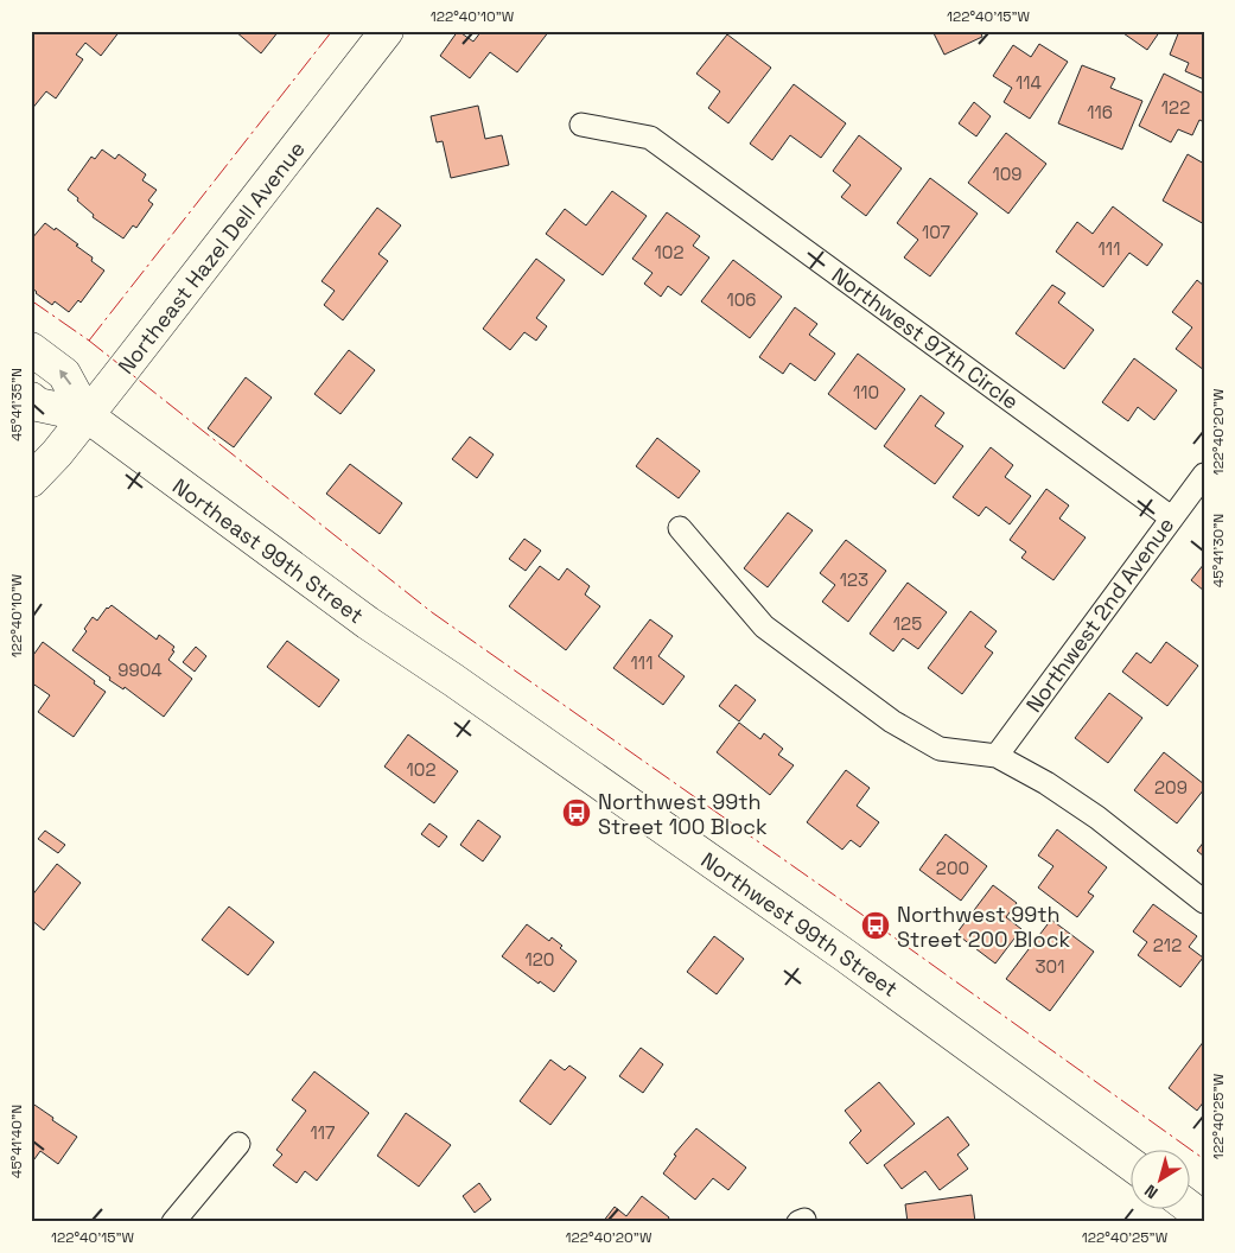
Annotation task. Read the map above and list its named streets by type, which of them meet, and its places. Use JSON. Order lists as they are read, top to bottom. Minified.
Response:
{"streets":{"main road":["Northeast Hazel Dell Avenue","Northeast 99th Street","Northwest 99th Street"],"street":["Northwest 97th Circle","Northwest 2nd Avenue"]},"crossings":[["Northeast Hazel Dell Avenue","Northeast 99th Street"],["Northwest 97th Circle","Northwest 2nd Avenue"],["Northeast 99th Street","Northwest 99th Street"]],"places":{"bus stop":["Northwest 99th Street 100 Block","Northwest 99th Street 200 Block"]},"house_numbers":["114","122","116","109","107","111","102","106","110","123","125","111","9904","102","209","200","212","120","301","117"],"north":"bottom left","coordinates":["122°40'10\"W","122°40'15\"W","45°41'35\"N","122°40'20\"W","45°41'30\"N","122°40'25\"W","45°41'40\"N"]}
